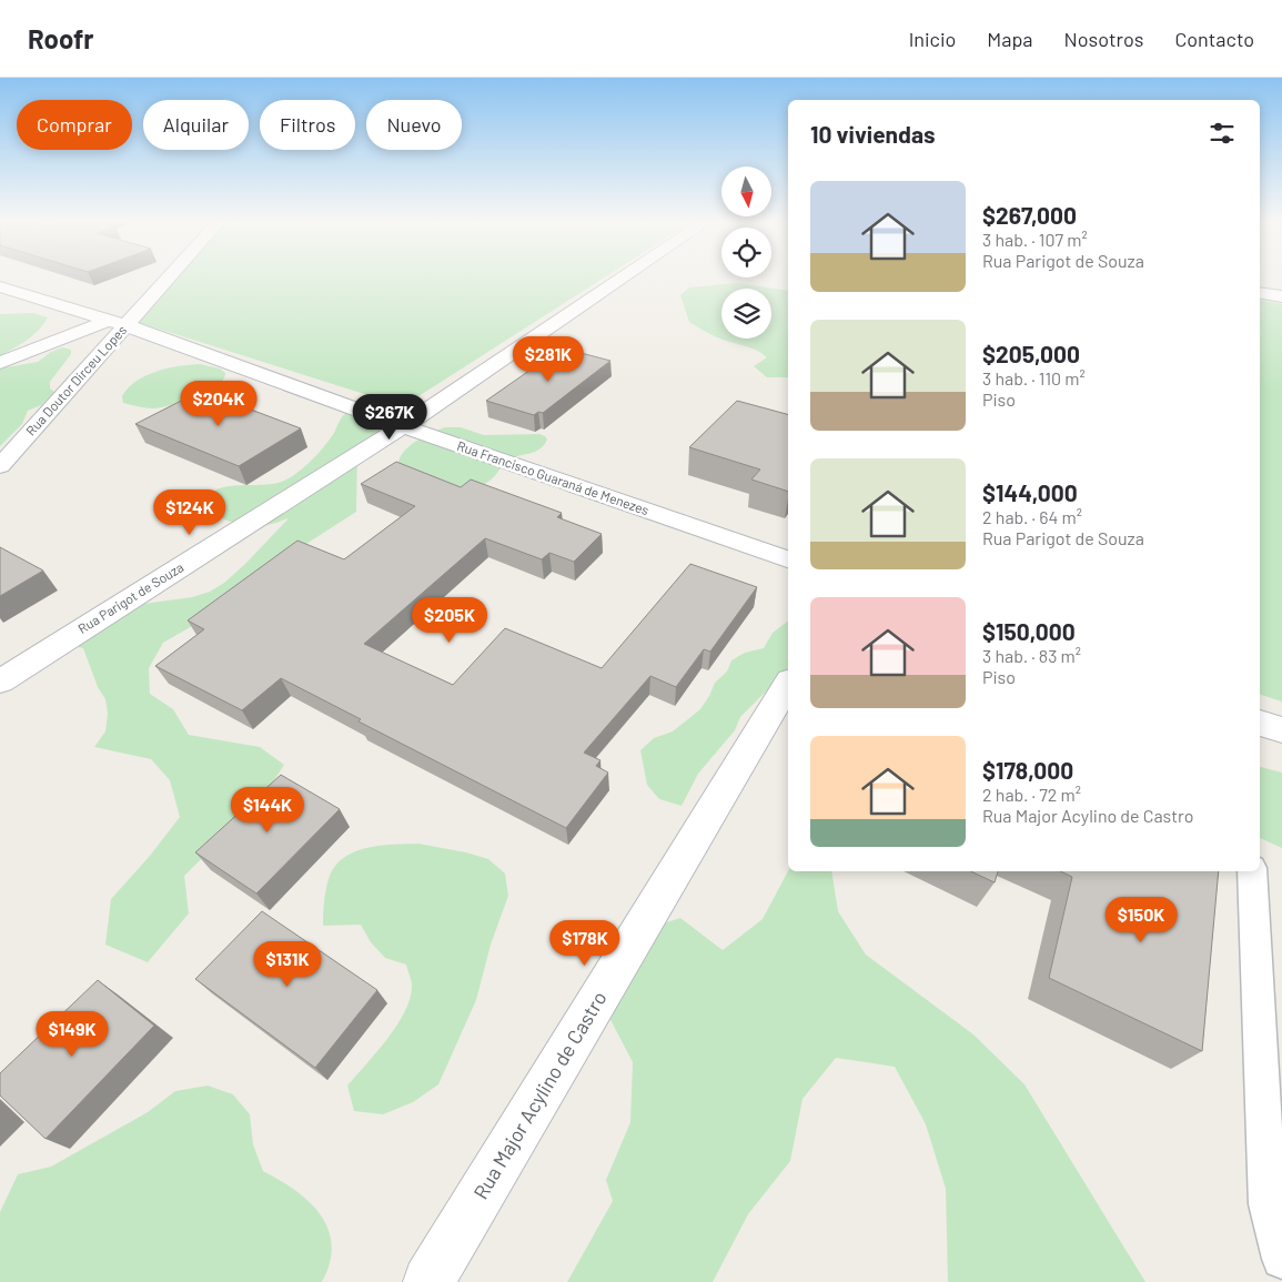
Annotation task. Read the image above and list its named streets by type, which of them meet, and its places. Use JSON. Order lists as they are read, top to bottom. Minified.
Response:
{"streets":{"street":["Rua Doutor Dirceu Lopes","Rua Francisco Guaraná de Menezes","Rua Parigot de Souza","Rua Major Acylino de Castro"]},"crossings":[["Rua Doutor Dirceu Lopes","Rua Francisco Guaraná de Menezes"],["Rua Francisco Guaraná de Menezes","Rua Parigot de Souza"]],"north":"bottom","page":{"header":"Roofr","nav":["Inicio","Mapa","Nosotros","Contacto"],"chip":["Comprar","Alquilar","Filtros","Nuevo"],"heading":"10 viviendas","list":[{"name":"$267,000","note":"3 hab. · 107 m² · Rua Parigot de Souza"},{"name":"$205,000","note":"3 hab. · 110 m² · Piso"},{"name":"$144,000","note":"2 hab. · 64 m² · Rua Parigot de Souza"},{"name":"$150,000","note":"3 hab. · 83 m² · Piso"},{"name":"$178,000","note":"2 hab. · 72 m² · Rua Major Acylino de Castro"}],"price":["$281K","$204K","$267K","$124K","$205K","$144K","$150K","$178K","$131K","$149K"]}}
